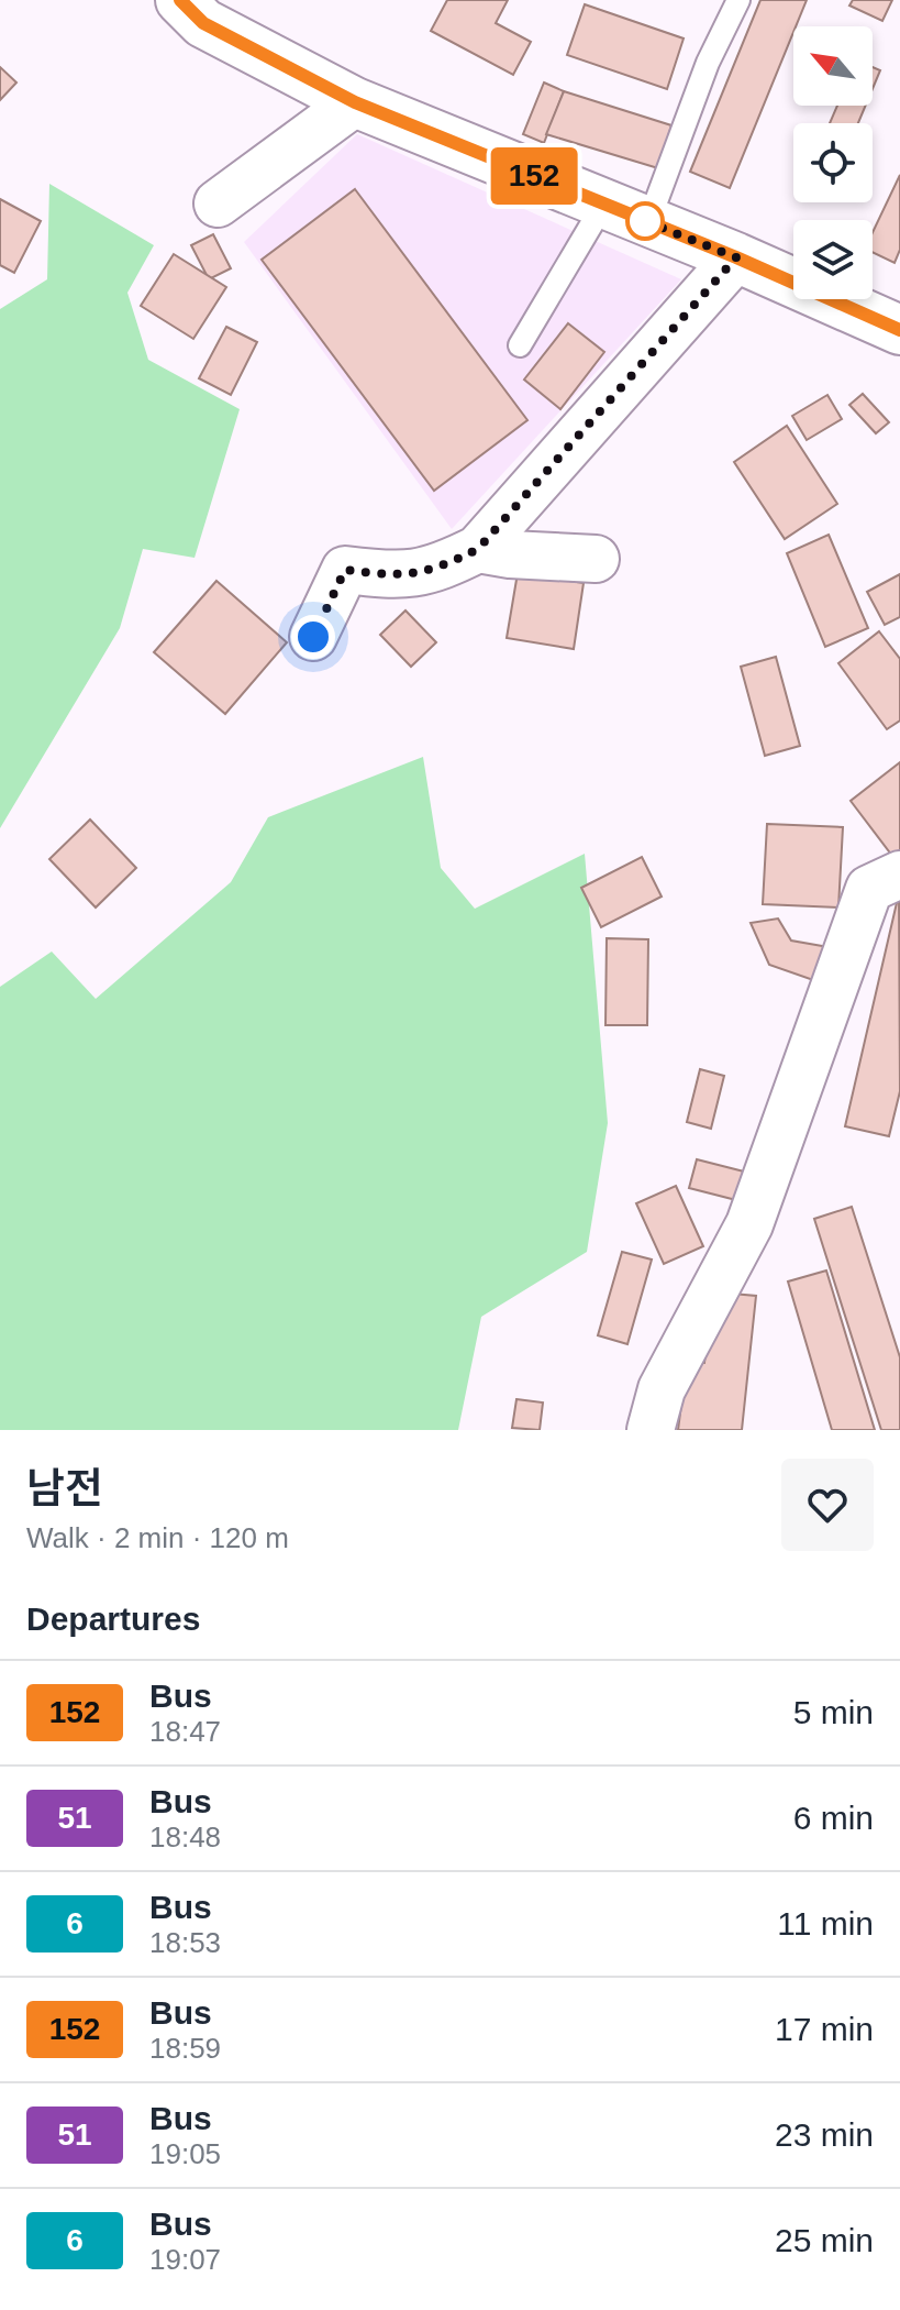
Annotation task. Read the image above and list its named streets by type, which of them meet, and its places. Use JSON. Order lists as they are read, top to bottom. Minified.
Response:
{"lines":["bus line 152"],"north":"top left","page":{"on_map":"152","heading":[["남전","Walk · 2 min · 120 m"],"Departures"],"list":[{"mark":"152","name":"Bus","note":"18:47","value":"5 min"},{"mark":"51","name":"Bus","note":"18:48","value":"6 min"},{"mark":"6","name":"Bus","note":"18:53","value":"11 min"},{"mark":"152","name":"Bus","note":"18:59","value":"17 min"},{"mark":"51","name":"Bus","note":"19:05","value":"23 min"},{"mark":"6","name":"Bus","note":"19:07","value":"25 min"}]}}
